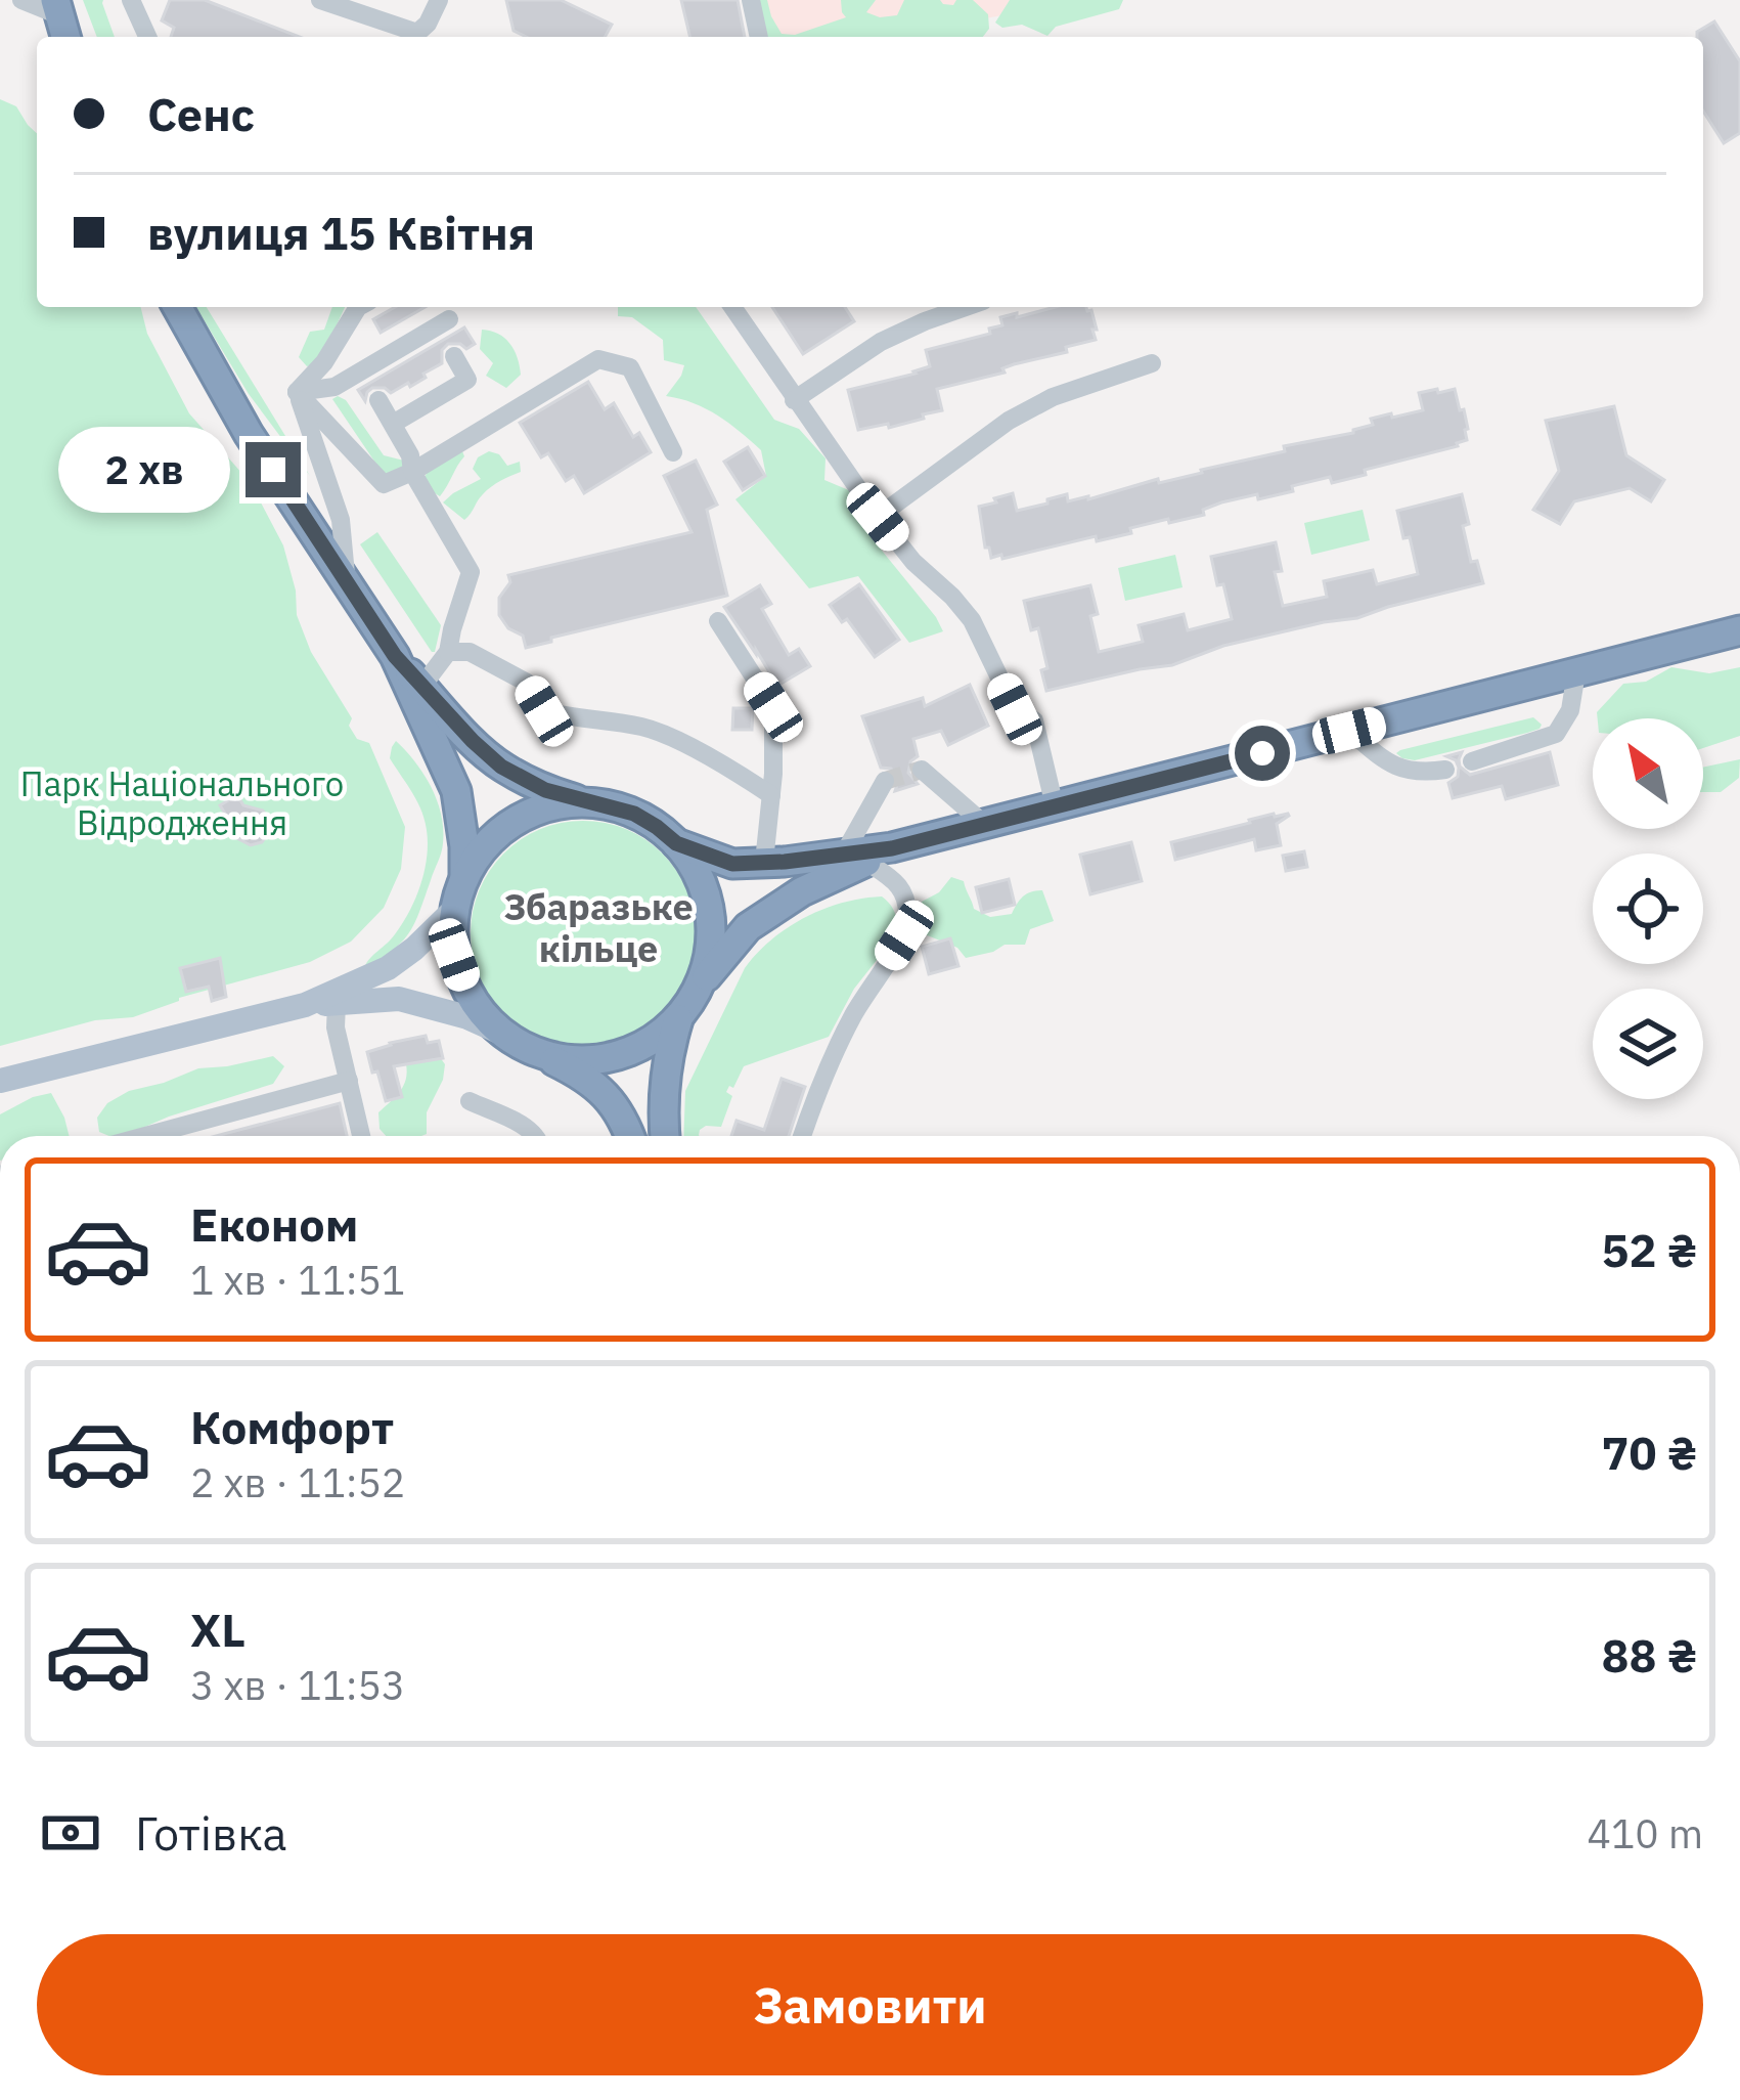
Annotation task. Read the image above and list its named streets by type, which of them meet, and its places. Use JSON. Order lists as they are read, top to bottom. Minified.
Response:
{"districts":["Збаразьке кільце"],"parks":["Парк Національного Відродження"],"north":"top left","page":{"banner":["Сенс","вулиця 15 Квітня"],"bubble":"2 хв","list":[{"name":"Економ","note":"1 хв · 11:51","value":"52 ₴"},{"name":"Комфорт","note":"2 хв · 11:52","value":"70 ₴"},{"name":"XL","note":"3 хв · 11:53","value":"88 ₴"}],"pay":["Готівка","410 m"],"buttons":"Замовити"}}
